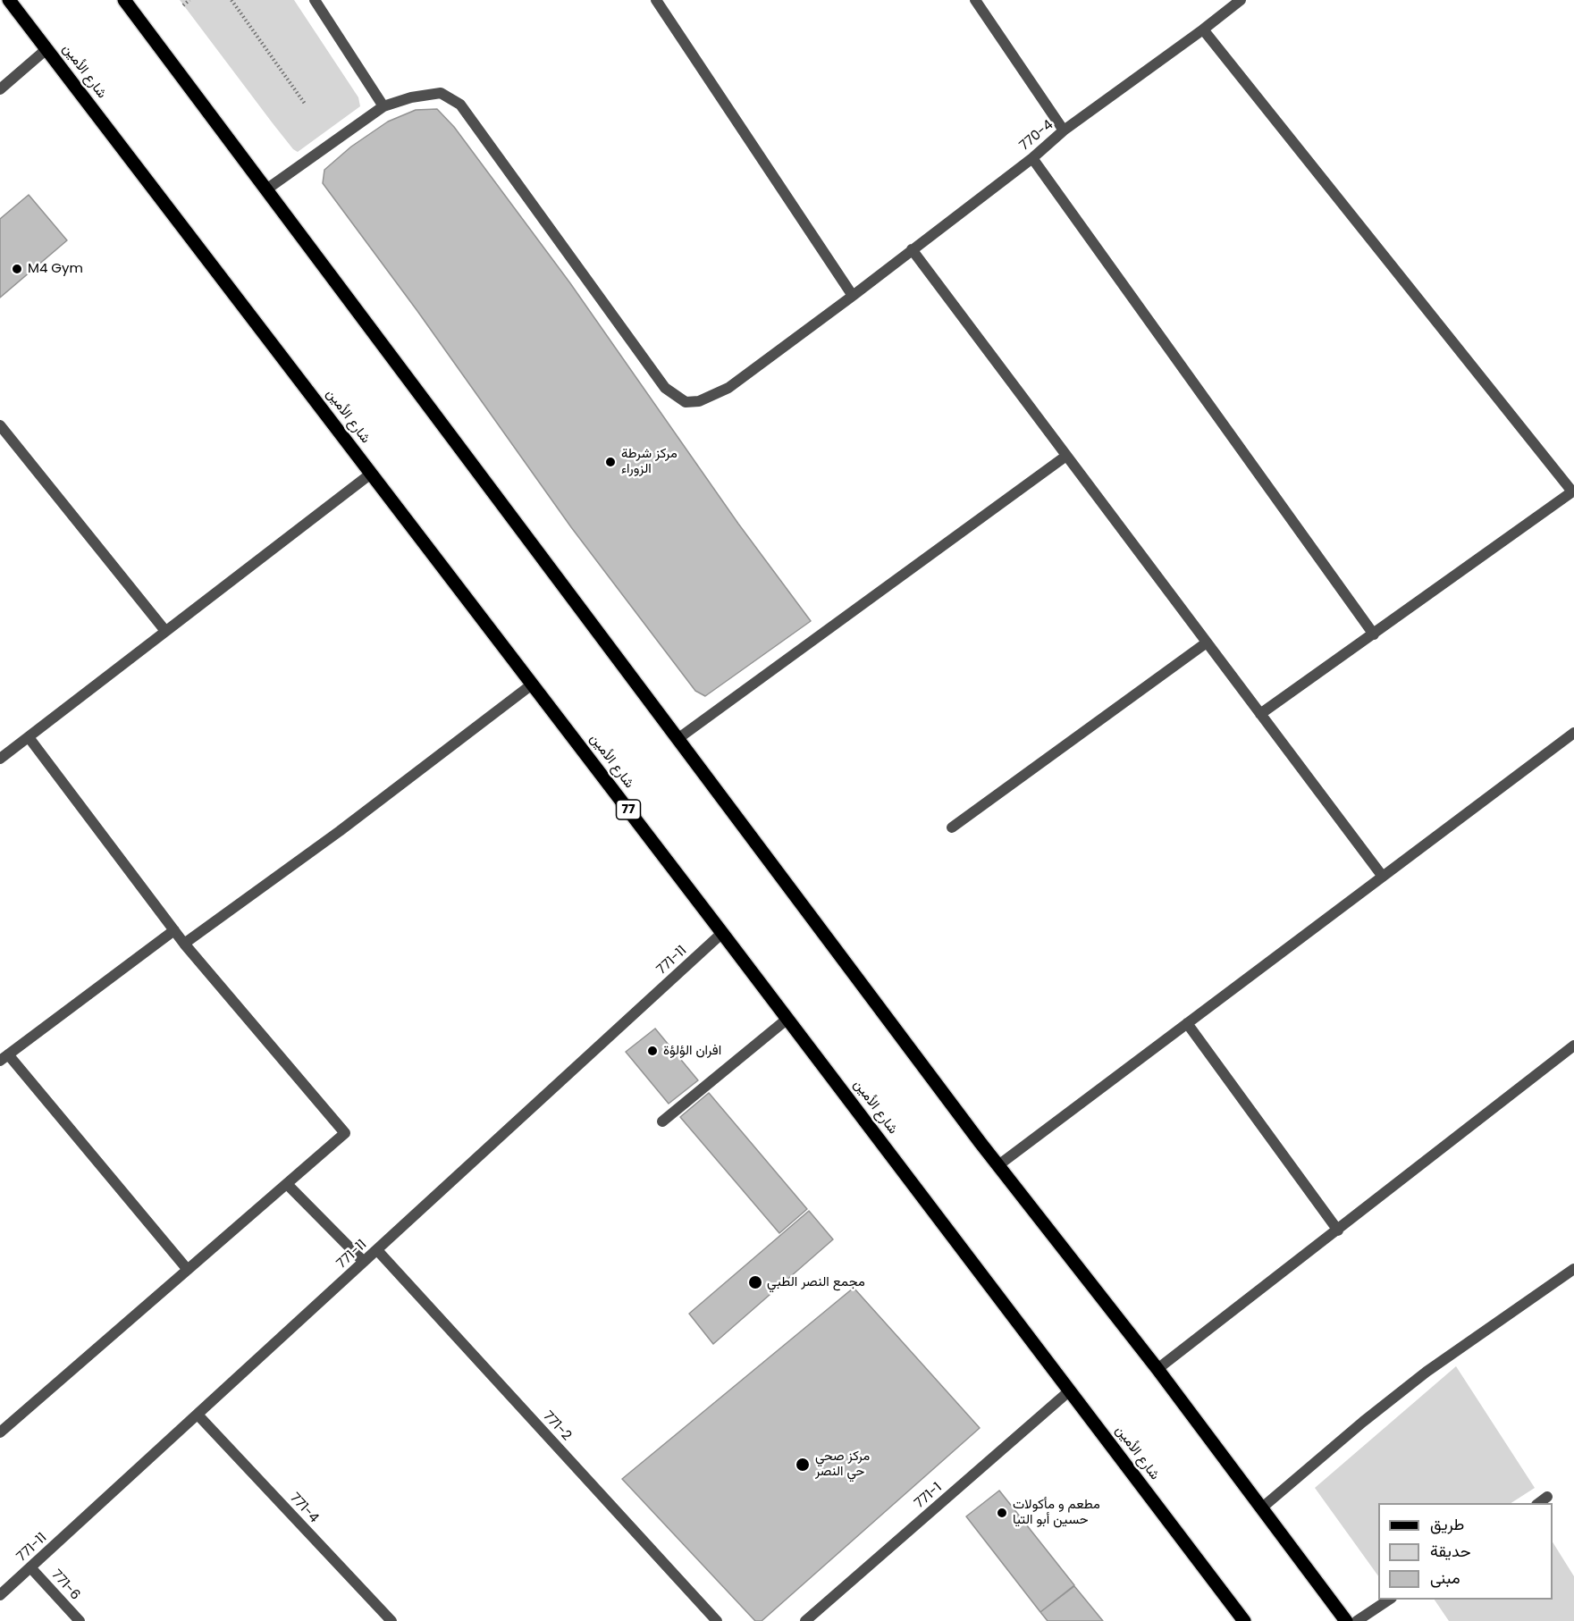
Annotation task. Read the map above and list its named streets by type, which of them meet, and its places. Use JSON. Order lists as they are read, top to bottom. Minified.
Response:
{"streets":{"main road":["شارع الأمين","77"],"street":["770-4","771-11","771-2","771-1","771-4","771-6"]},"crossings":[["شارع الأمين","771-11"],["شارع الأمين","771-1"],["771-11","771-2"],["771-11","771-4"],["771-11","771-6"]],"places":["M4 Gym","مركز شرطة الزوراء","افران الؤلؤة","مجمع النصر الطبي","مركز صحي حي النصر","مطعم و مأكولات حسين أبو التيا"],"legend":["طريق","حديقة","مبنى"]}
